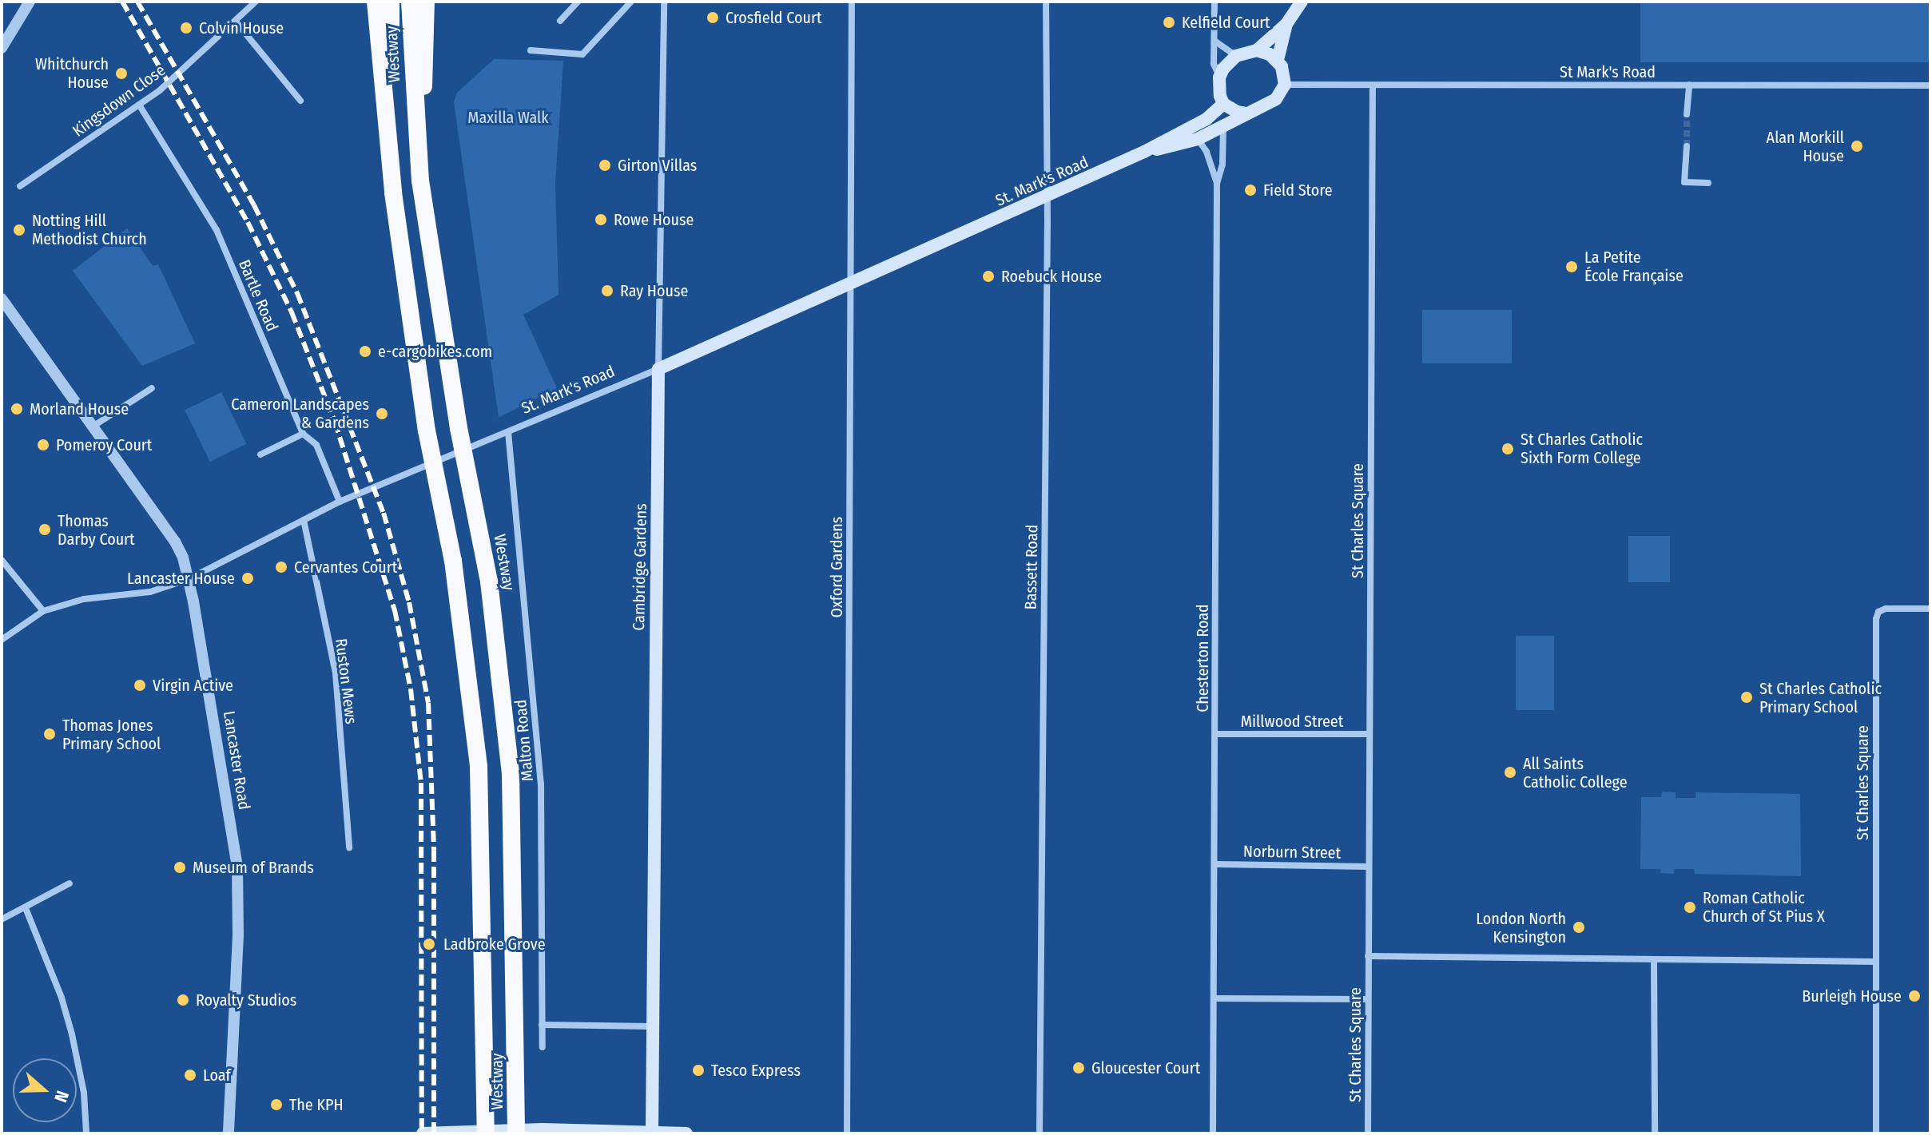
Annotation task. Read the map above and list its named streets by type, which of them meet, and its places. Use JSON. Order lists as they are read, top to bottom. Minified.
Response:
{"streets":{"highway":["Westway"],"main road":["St. Mark's Road","Cambridge Gardens"],"street":["St Mark's Road","Kingsdown Close","Bartle Road","St Charles Square","Oxford Gardens","Bassett Road","Chesterton Road","Ruston Mews","Millwood Street","Malton Road","Lancaster Road","Norburn Street"]},"crossings":[["St Mark's Road","St. Mark's Road"],["St Mark's Road","St Charles Square"],["Kingsdown Close","Bartle Road"],["St. Mark's Road","Bartle Road"],["St. Mark's Road","Cambridge Gardens"],["St. Mark's Road","Oxford Gardens"],["St. Mark's Road","Bassett Road"],["St. Mark's Road","Chesterton Road"],["St. Mark's Road","Ruston Mews"],["St. Mark's Road","Malton Road"],["St. Mark's Road","Lancaster Road"],["St Charles Square","Millwood Street"],["St Charles Square","Norburn Street"],["Chesterton Road","Millwood Street"],["Chesterton Road","Norburn Street"]],"parks":["Maxilla Walk"],"places":["Crosfield Court","Kelfield Court","Colvin House","Whitchurch House","Alan Morkill House","Girton Villas","Field Store","Rowe House","Notting Hill Methodist Church","La Petite École Française","Roebuck House","Ray House","e-cargobikes.com","Morland House","Cameron Landscapes & Gardens","Pomeroy Court","St Charles Catholic Sixth Form College","Thomas Darby Court","Cervantes Court","Lancaster House","Virgin Active","St Charles Catholic Primary School","Thomas Jones Primary School","All Saints Catholic College","Museum of Brands","Roman Catholic Church of St Pius X","London North Kensington","Ladbroke Grove","Burleigh House","Royalty Studios","Gloucester Court","Tesco Express","Loaf","The KPH"],"north":"right"}
